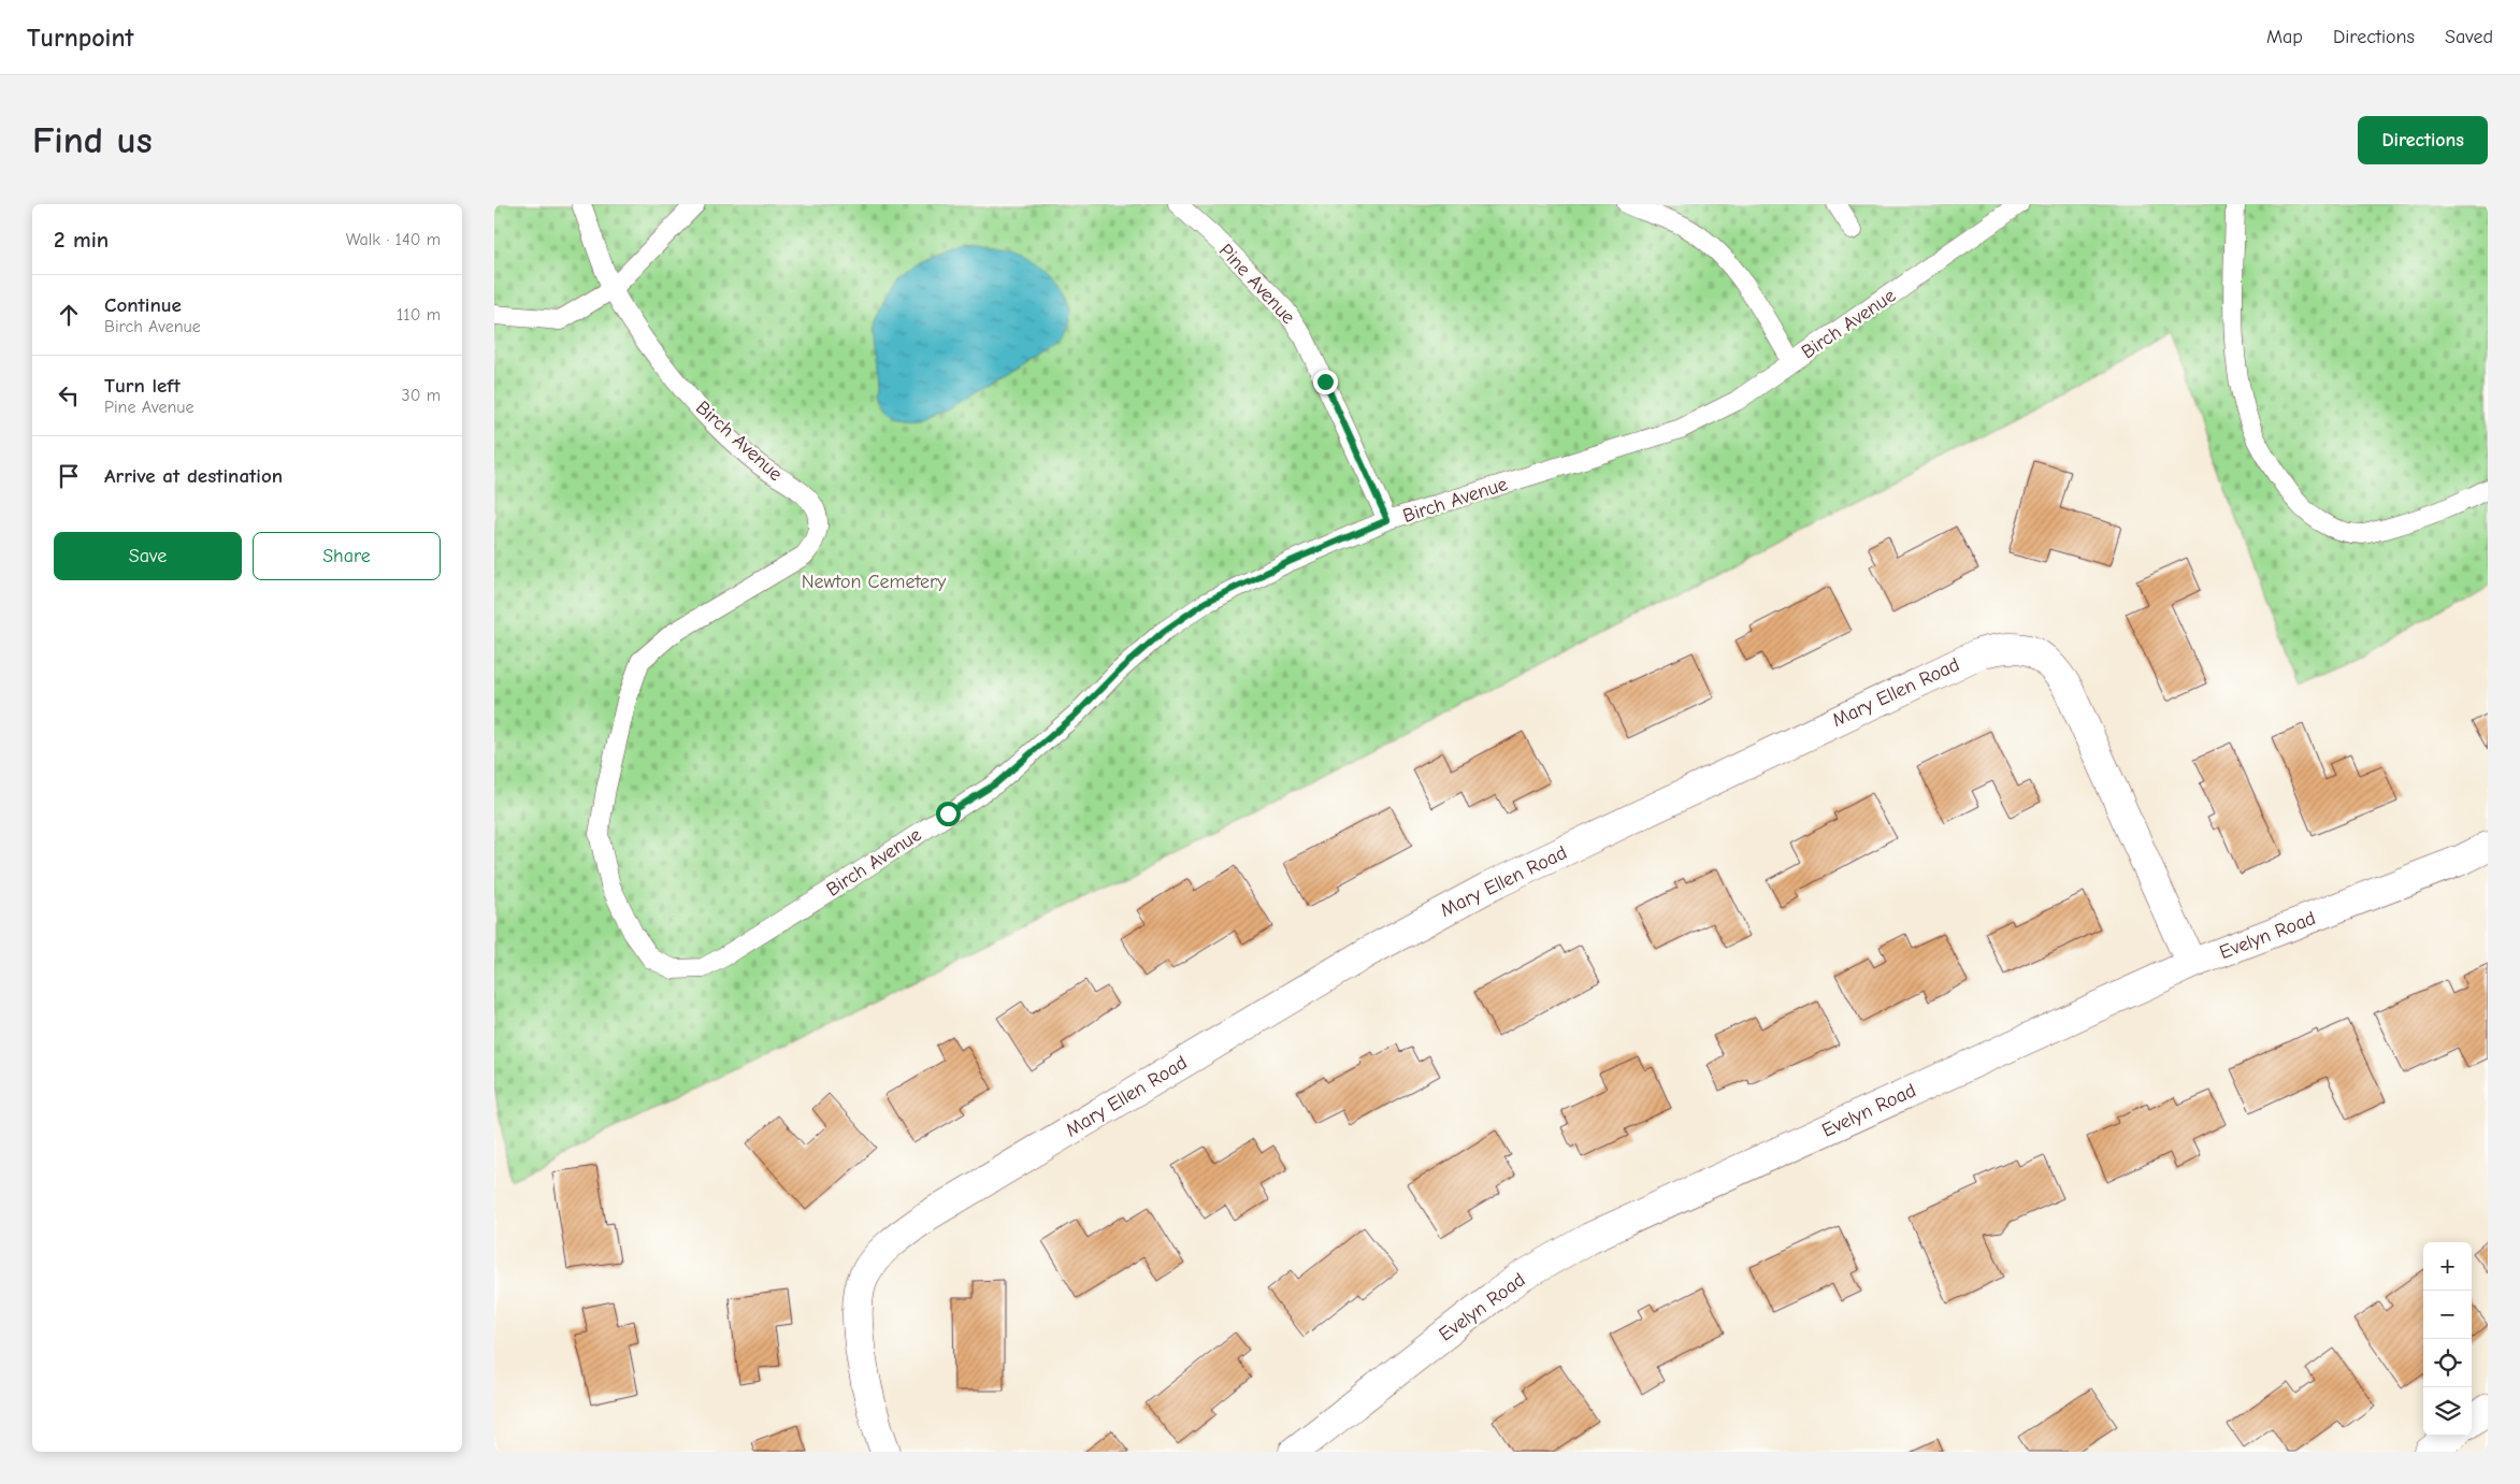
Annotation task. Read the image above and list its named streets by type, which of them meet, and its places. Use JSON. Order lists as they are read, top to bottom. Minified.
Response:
{"streets":{"street":["Mary Ellen Road","Evelyn Road"],"lane":["Pine Avenue","Birch Avenue"]},"crossings":[["Pine Avenue","Birch Avenue"],["Mary Ellen Road","Evelyn Road"]],"parks":["Newton Cemetery"],"page":{"header":"Turnpoint","nav":["Map","Directions","Saved"],"buttons":["Directions",["Save","Share"]],"title":"Find us","heading":["2 min","Walk · 140 m"],"list":[["Continue","Birch Avenue","110 m"],["Turn left","Pine Avenue","30 m"],"Arrive at destination"],"map_buttons":["+","−"]}}
